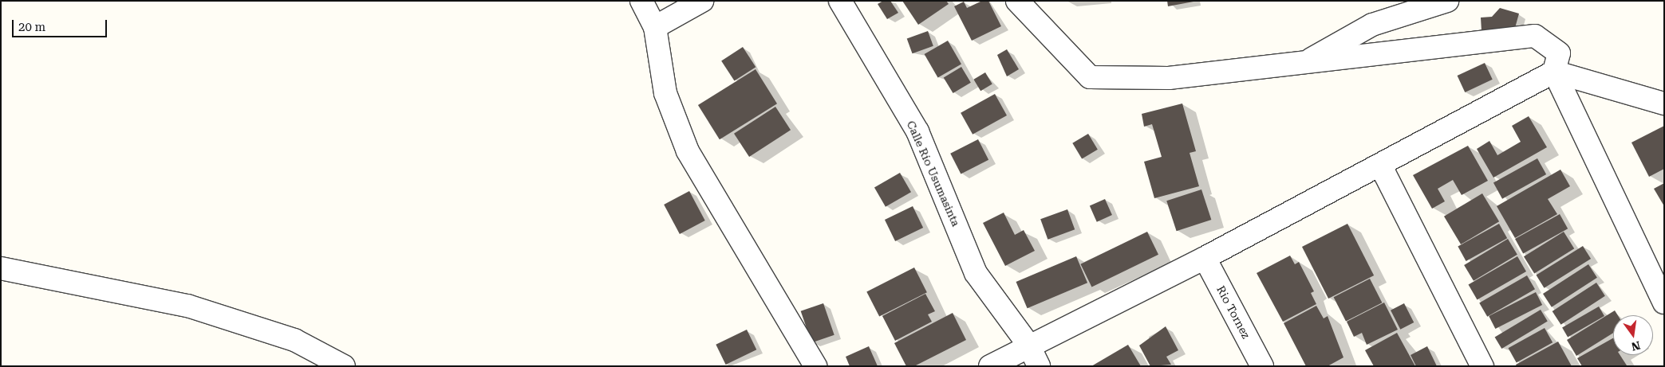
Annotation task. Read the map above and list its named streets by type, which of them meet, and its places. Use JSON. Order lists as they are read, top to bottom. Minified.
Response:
{"streets":{"street":["Calle Río Usumasinta","Rio Tornez"]},"scale_bar":"20 m","north":"bottom"}
